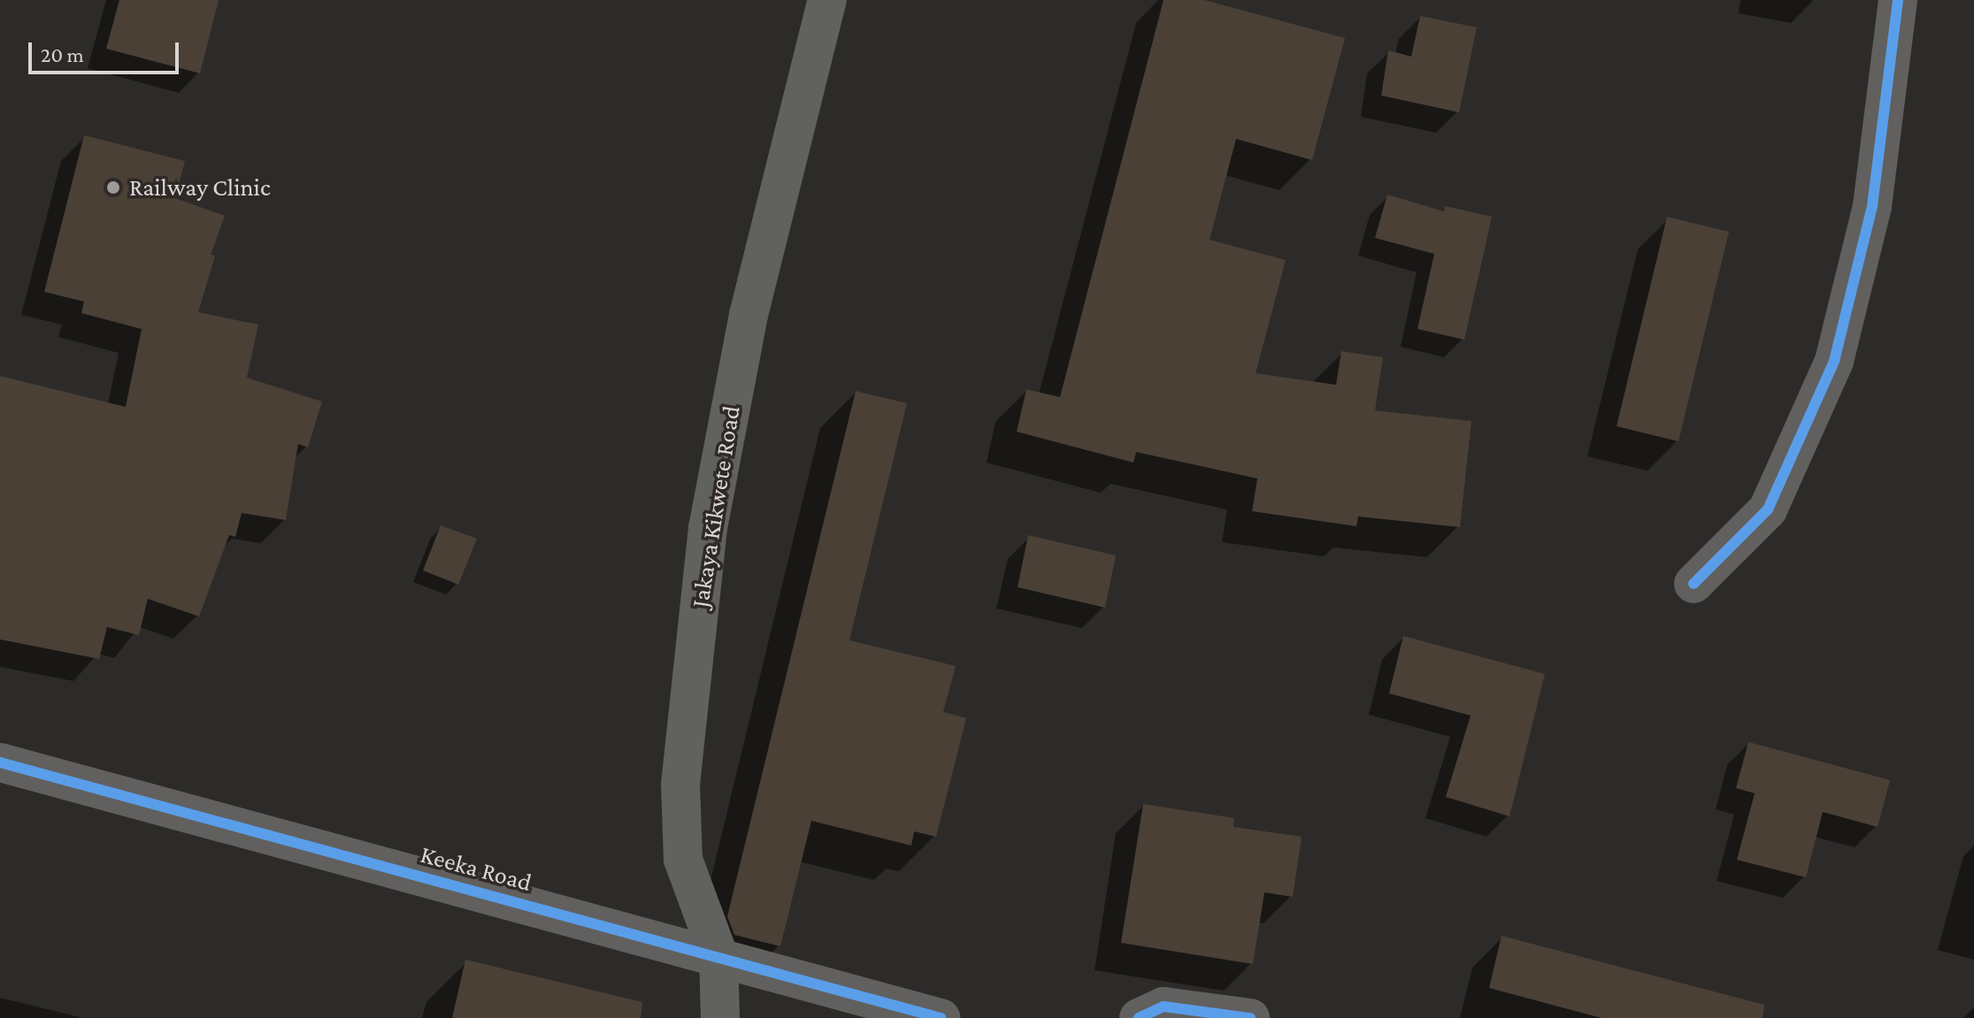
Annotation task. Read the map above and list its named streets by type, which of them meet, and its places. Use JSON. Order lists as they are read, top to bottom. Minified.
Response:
{"streets":{"main road":["Jakaya Kikwete Road"],"street":["Keeka Road"]},"crossings":[["Jakaya Kikwete Road","Keeka Road"]],"places":["Railway Clinic"],"scale_bar":"20 m"}
